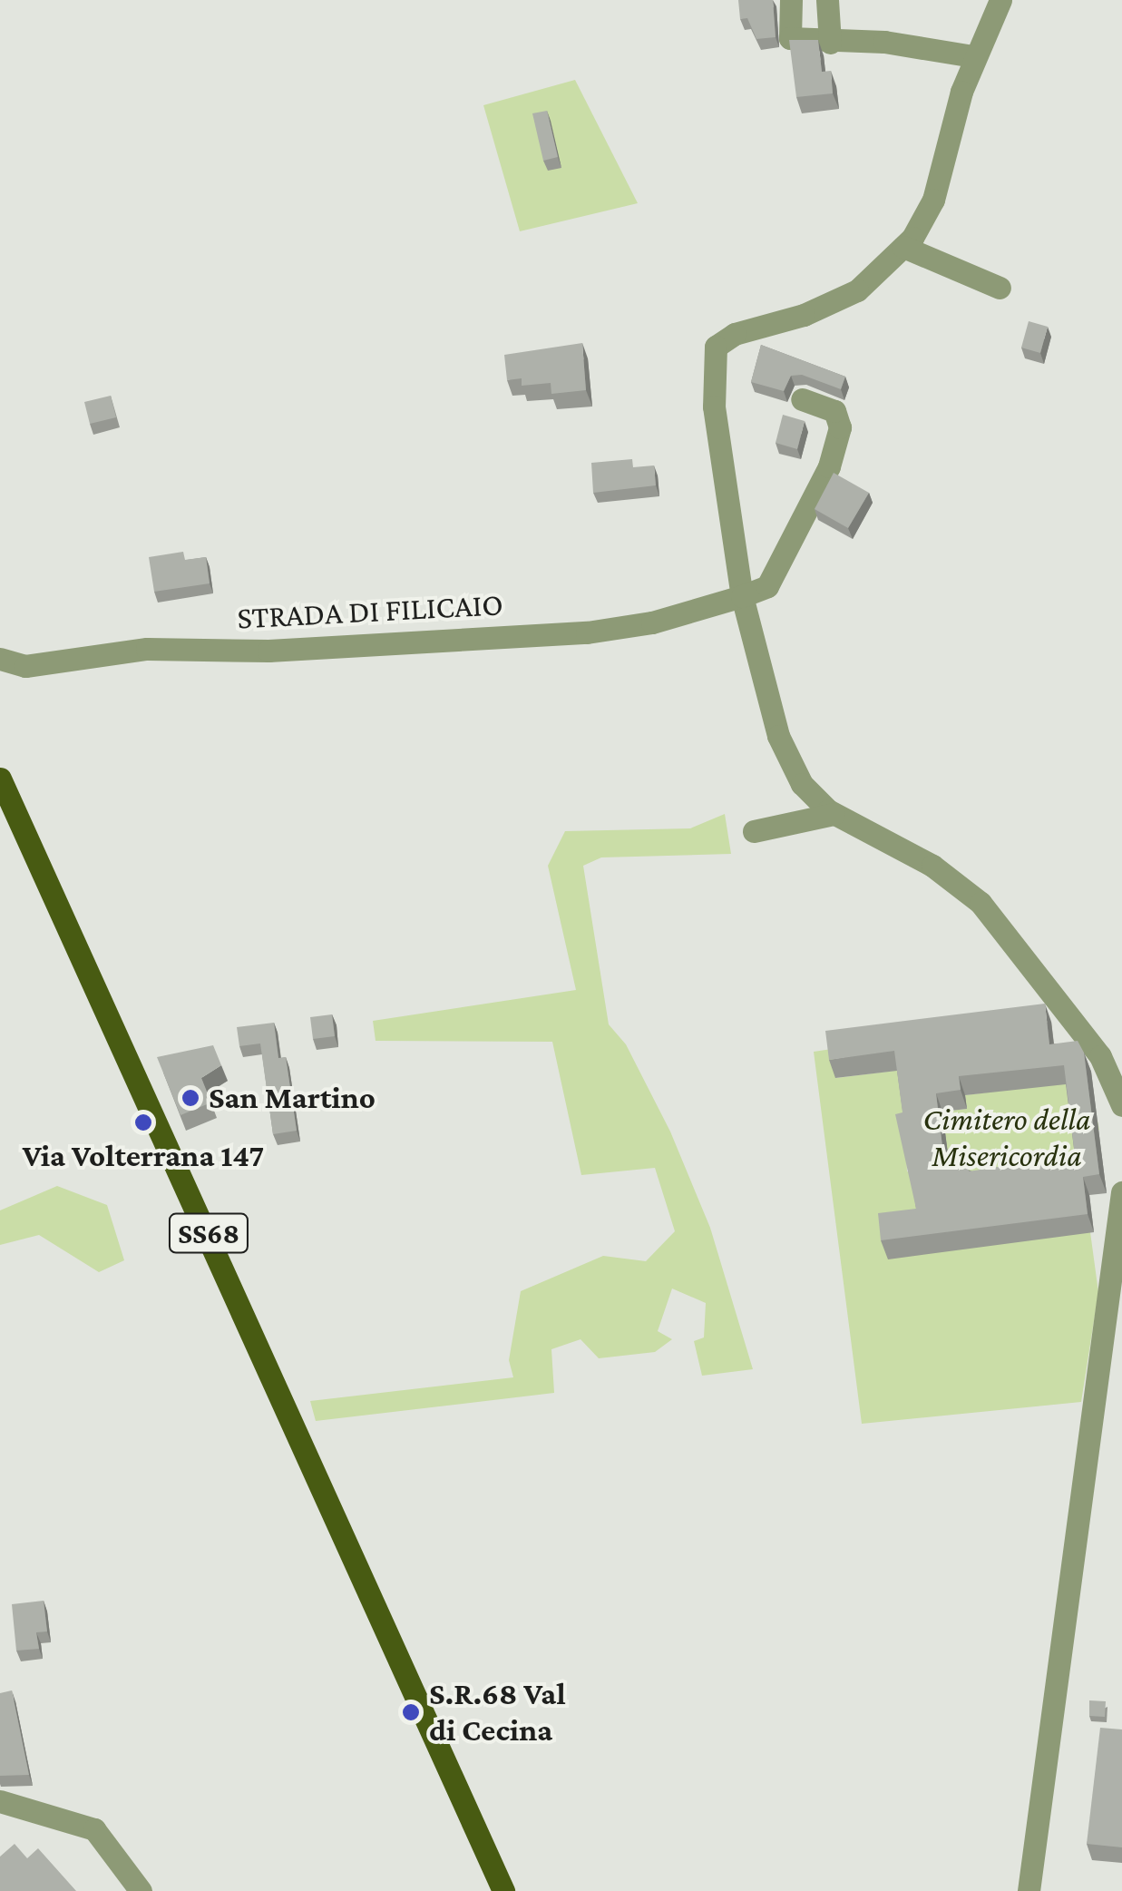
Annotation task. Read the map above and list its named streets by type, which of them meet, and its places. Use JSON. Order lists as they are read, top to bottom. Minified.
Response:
{"streets":{"main road":["SS68"],"street":["STRADA DI FILICAIO"]},"parks":["Cimitero della Misericordia"],"places":["San Martino","Via Volterrana 147","S.R.68 Val di Cecina"]}
